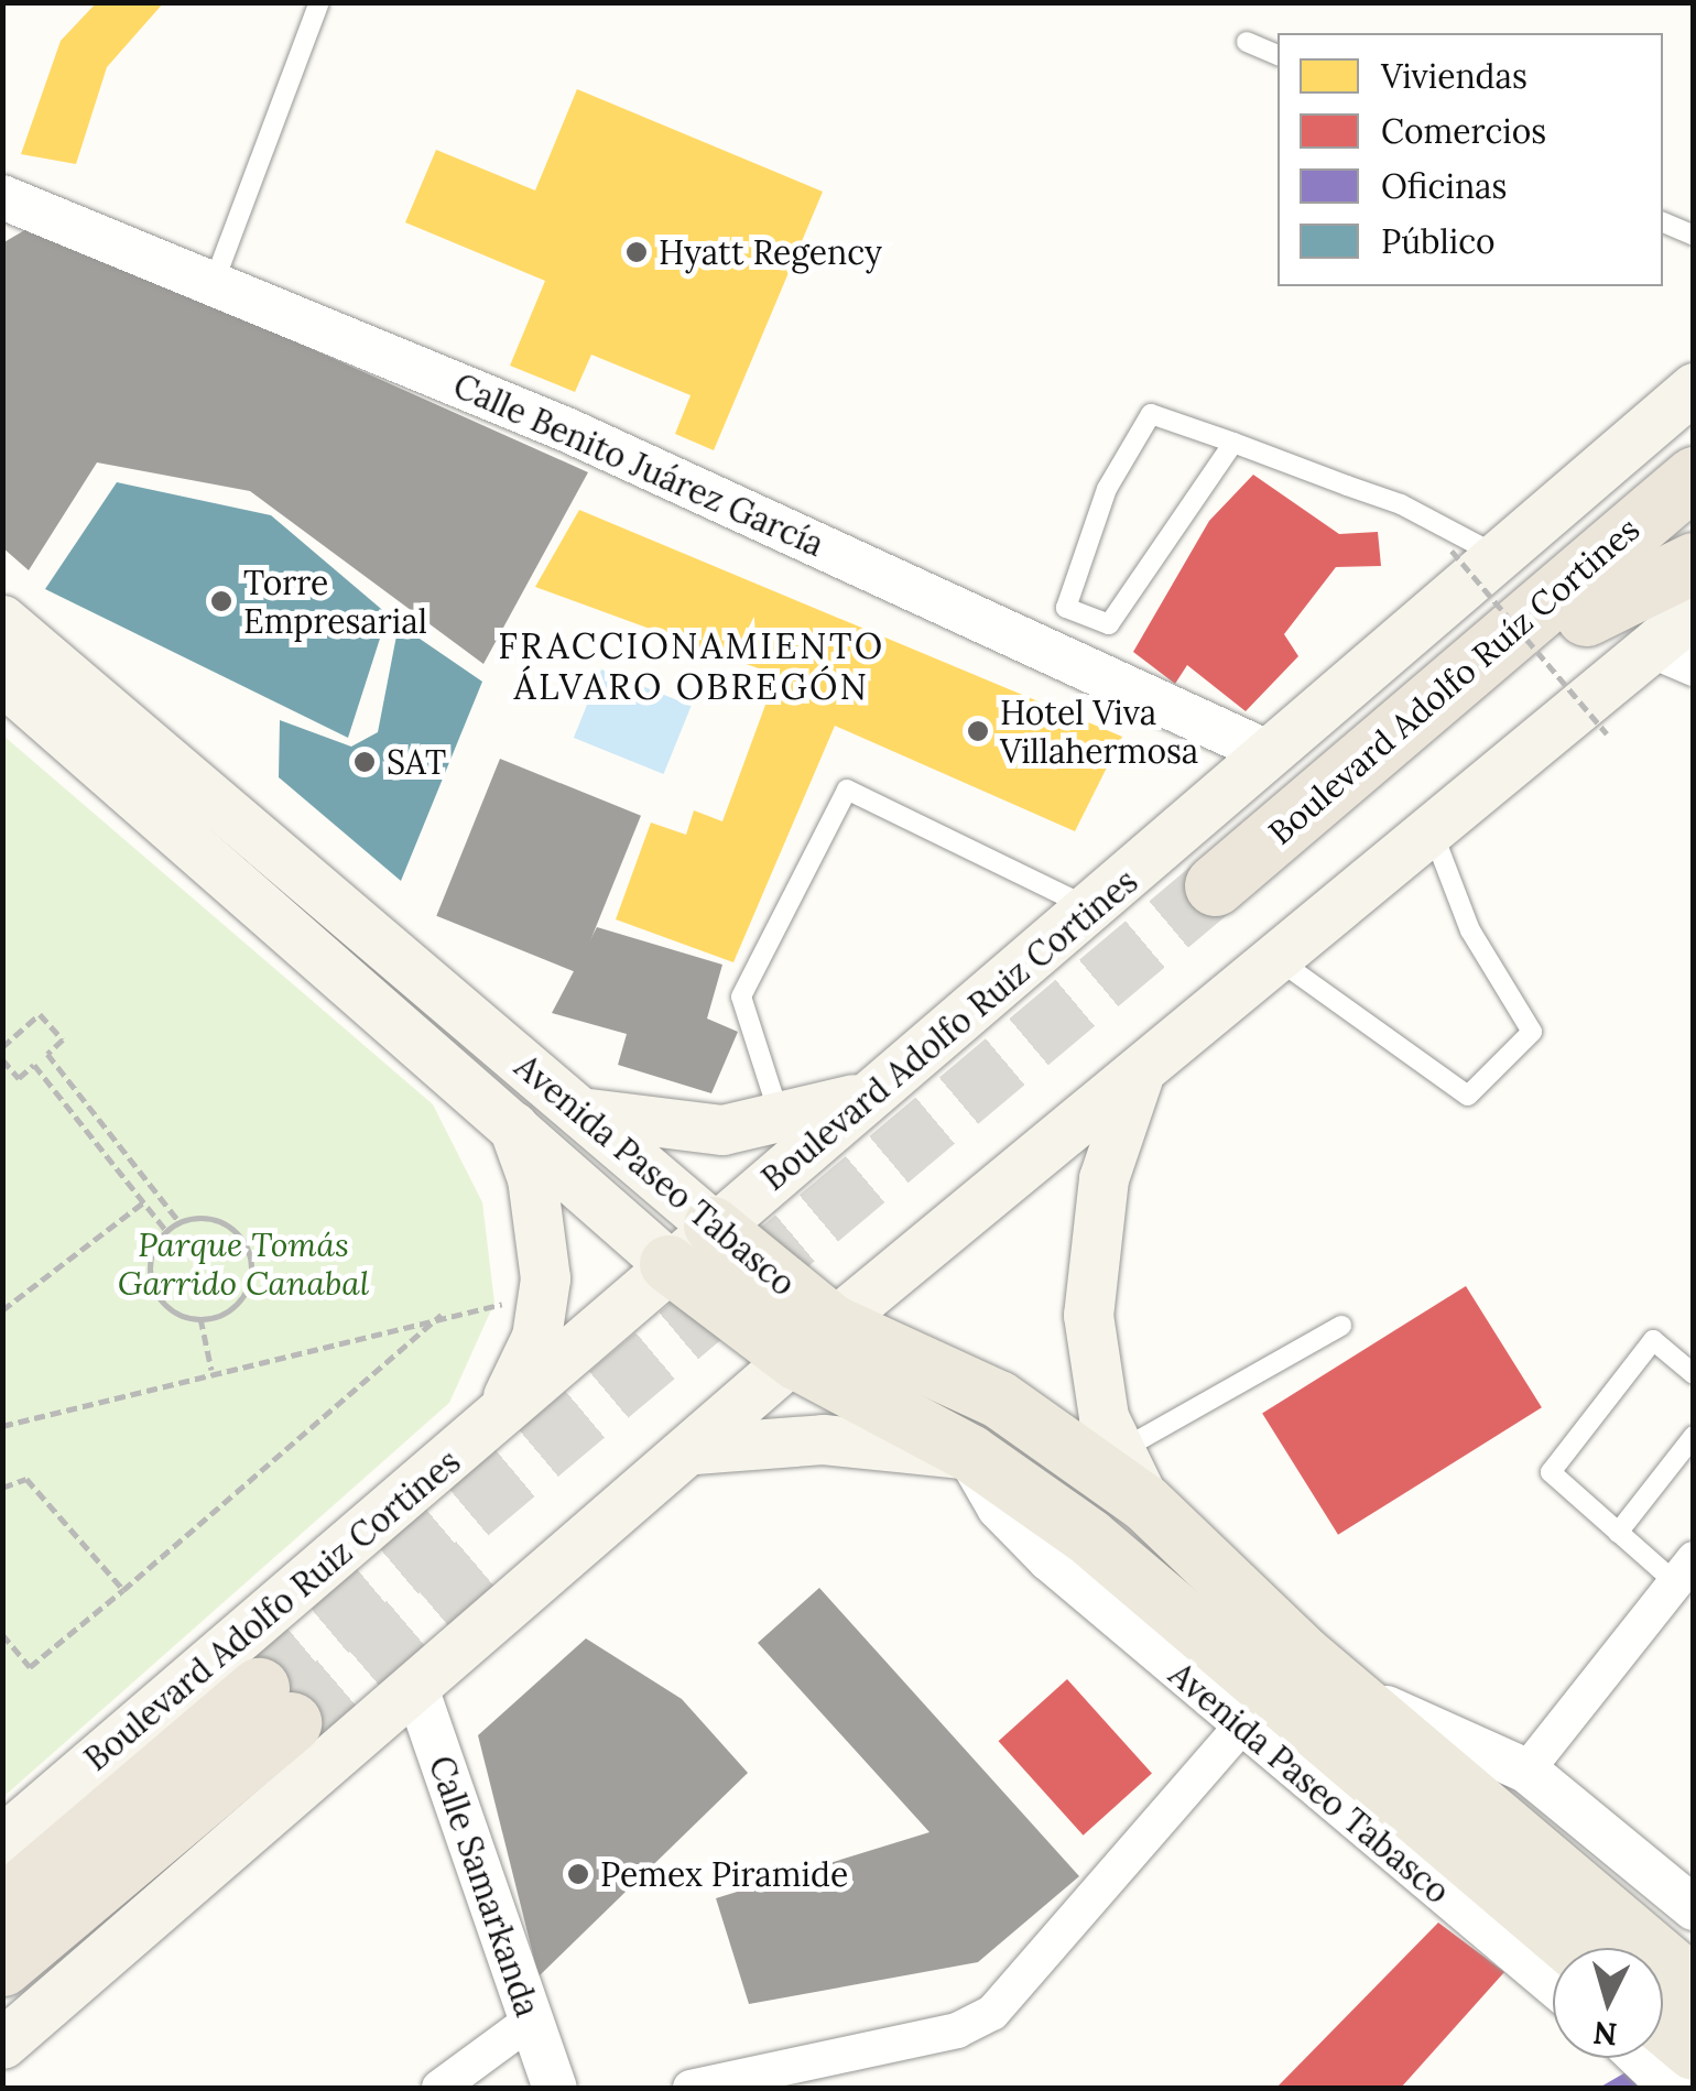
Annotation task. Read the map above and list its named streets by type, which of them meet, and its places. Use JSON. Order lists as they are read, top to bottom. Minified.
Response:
{"streets":{"highway":["Boulevard Adolfo Ruíz Cortines"],"main road":["Boulevard Adolfo Ruiz Cortines","Avenida Paseo Tabasco"],"street":["Calle Benito Juárez García","Calle Samarkanda"]},"crossings":[["Calle Benito Juárez García","Boulevard Adolfo Ruiz Cortines"],["Boulevard Adolfo Ruiz Cortines","Avenida Paseo Tabasco"]],"districts":["FRACCIONAMIENTO ÁLVARO OBREGÓN"],"parks":["Parque Tomás Garrido Canabal"],"places":["Hyatt Regency","Torre Empresarial","Hotel Viva Villahermosa","SAT","Pemex Piramide"],"legend":["Viviendas","Comercios","Oficinas","Público"],"north":"bottom"}
